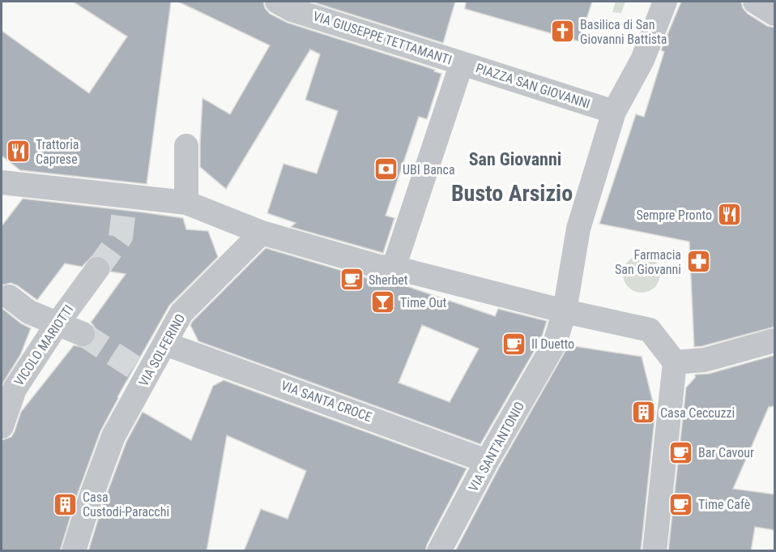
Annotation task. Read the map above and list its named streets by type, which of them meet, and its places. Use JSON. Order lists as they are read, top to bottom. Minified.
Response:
{"streets":{"street":["VIA GIUSEPPE TETTAMANTI","PIAZZA SAN GIOVANNI","VICOLO MARIOTTI","VIA SOLFERINO","VIA SANTA CROCE","VIA SANT'ANTONIO"]},"crossings":[["VIA GIUSEPPE TETTAMANTI","PIAZZA SAN GIOVANNI"],["VIA SOLFERINO","VIA SANTA CROCE"],["VIA SANTA CROCE","VIA SANT'ANTONIO"]],"districts":["San Giovanni","Busto Arsizio"],"places":{"church":["Basilica di San Giovanni Battista"],"restaurant":["Trattoria Caprese","Sempre Pronto"],"bank":["UBI Banca"],"pharmacy":["Farmacia San Giovanni"],"cafe":["Sherbet","Il Duetto","Bar Cavour","Time Cafè"],"bar":["Time Out"],"building":["Casa Ceccuzzi","Casa Custodi-Paracchi"]}}
